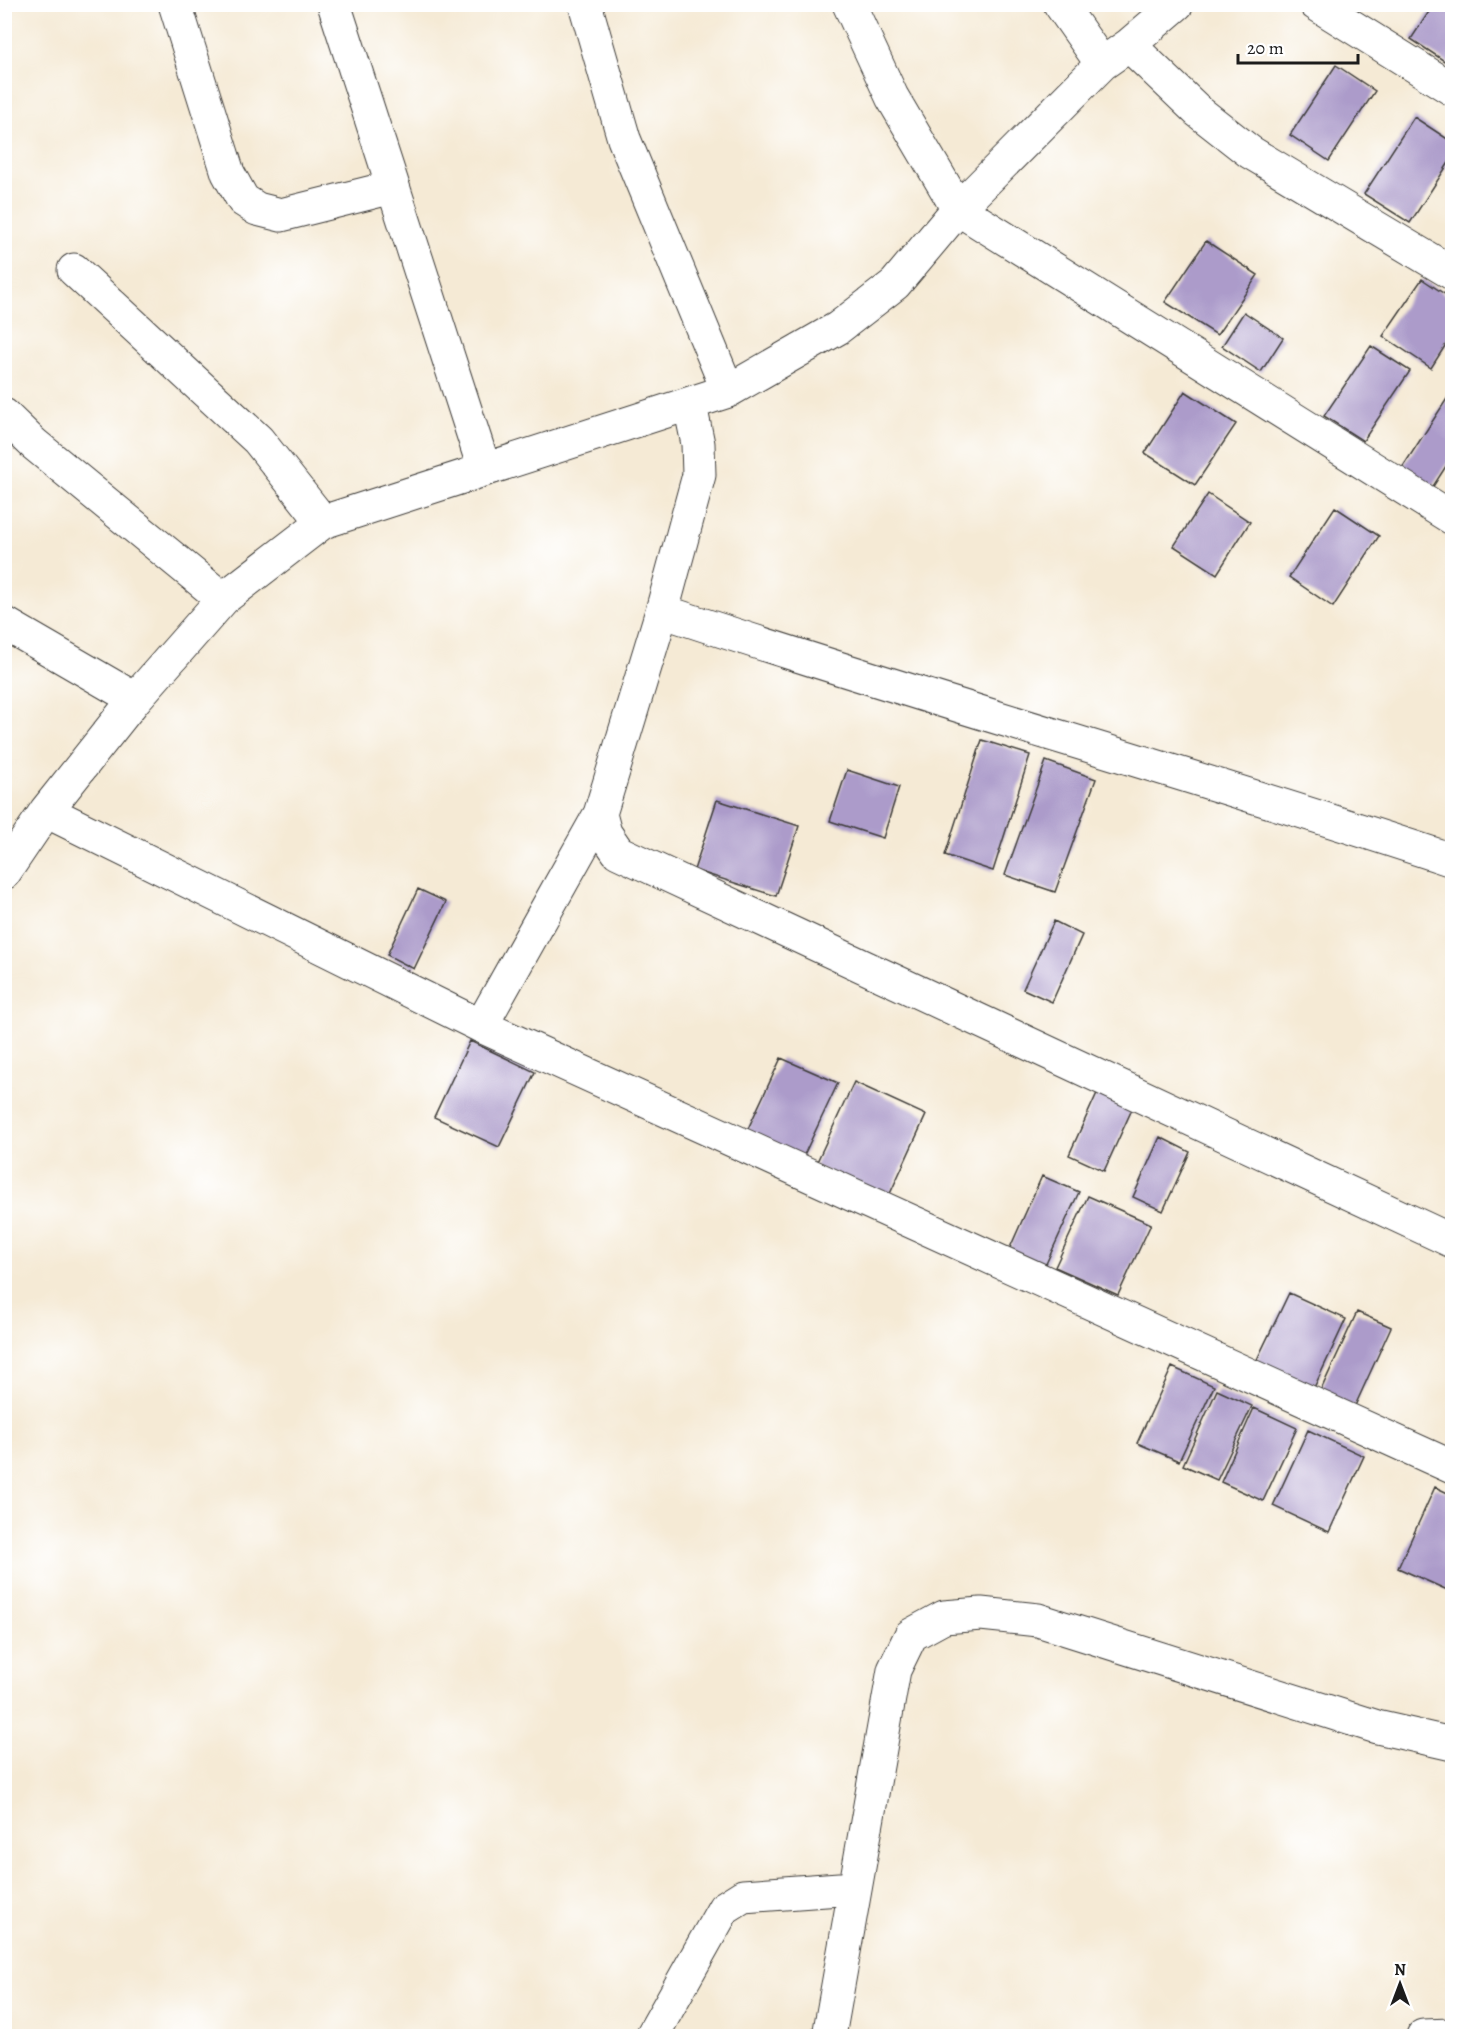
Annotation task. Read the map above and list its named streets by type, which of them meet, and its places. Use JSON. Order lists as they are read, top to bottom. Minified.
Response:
{"scale_bar":"20 m","north":"top"}
